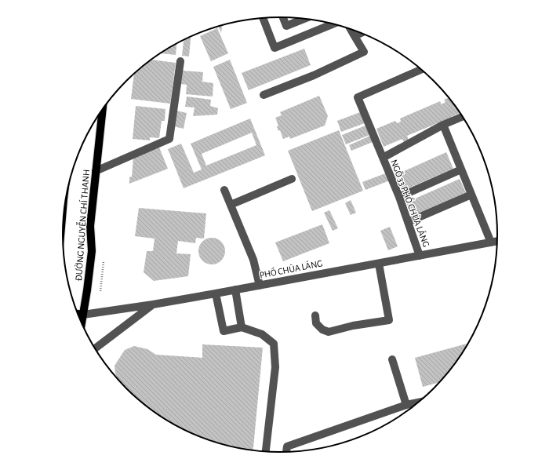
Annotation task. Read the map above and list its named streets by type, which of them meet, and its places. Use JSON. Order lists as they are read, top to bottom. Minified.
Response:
{"streets":{"main road":["ĐƯỜNG NGUYỄN CHÍ THANH"],"street":["NGÕ 33 PHỐ CHÙA LÁNG","PHỐ CHÙA LÁNG"]},"crossings":[["NGÕ 33 PHỐ CHÙA LÁNG","PHỐ CHÙA LÁNG"],["ĐƯỜNG NGUYỄN CHÍ THANH","PHỐ CHÙA LÁNG"]]}
